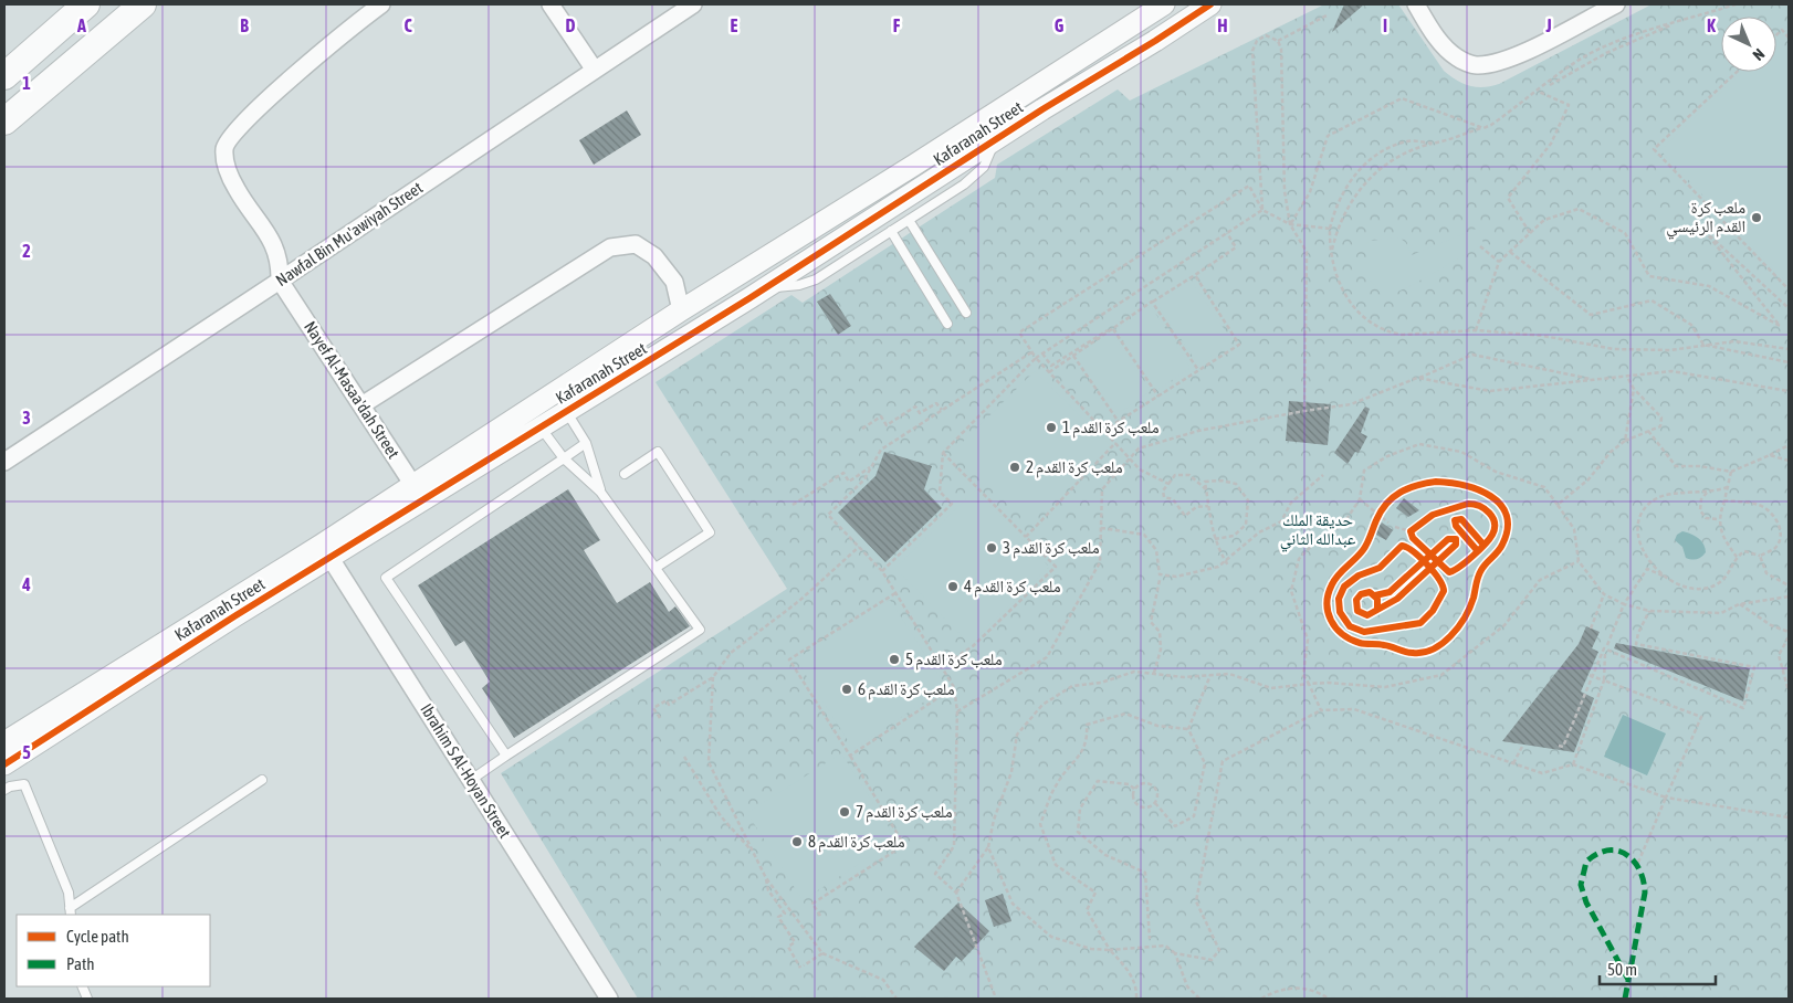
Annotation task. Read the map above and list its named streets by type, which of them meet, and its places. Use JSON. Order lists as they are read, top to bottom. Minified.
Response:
{"streets":{"street":["Kafaranah Street","Nawfal Bin Mu'awiyah Street","Nayef Al-Masaa'dah Street","Ibrahim S Al-Hoyan Street"]},"crossings":[["Kafaranah Street","Nayef Al-Masaa'dah Street"],["Kafaranah Street","Ibrahim S Al-Hoyan Street"],["Nawfal Bin Mu'awiyah Street","Nayef Al-Masaa'dah Street"]],"parks":["حديقة الملك عبدالله الثاني"],"places":["ملعب كرة القدم الرئيسي","ملعب كرة القدم 1","ملعب كرة القدم 2","ملعب كرة القدم 3","ملعب كرة القدم 4","ملعب كرة القدم 5","ملعب كرة القدم 6","ملعب كرة القدم 7","ملعب كرة القدم 8"],"legend":["Cycle path","Path"],"scale_bar":"50 m","north":"bottom right","grid":{"columns":["A","B","C","D","E","F","G","H","I","J","K"],"rows":["1","2","3","4","5"]}}
